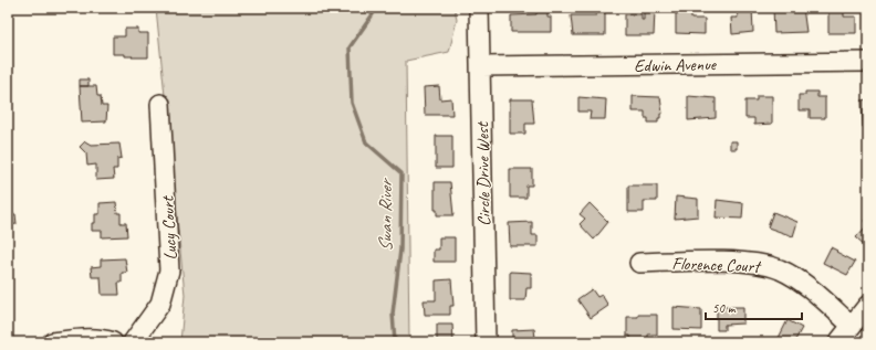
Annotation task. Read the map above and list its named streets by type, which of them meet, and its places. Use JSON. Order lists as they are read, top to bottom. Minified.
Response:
{"streets":{"street":["Edwin Avenue","Circle Drive West","Lucy Court","Florence Court"]},"crossings":[["Edwin Avenue","Circle Drive West"]],"water":["Swan River"],"scale_bar":"50 m"}
